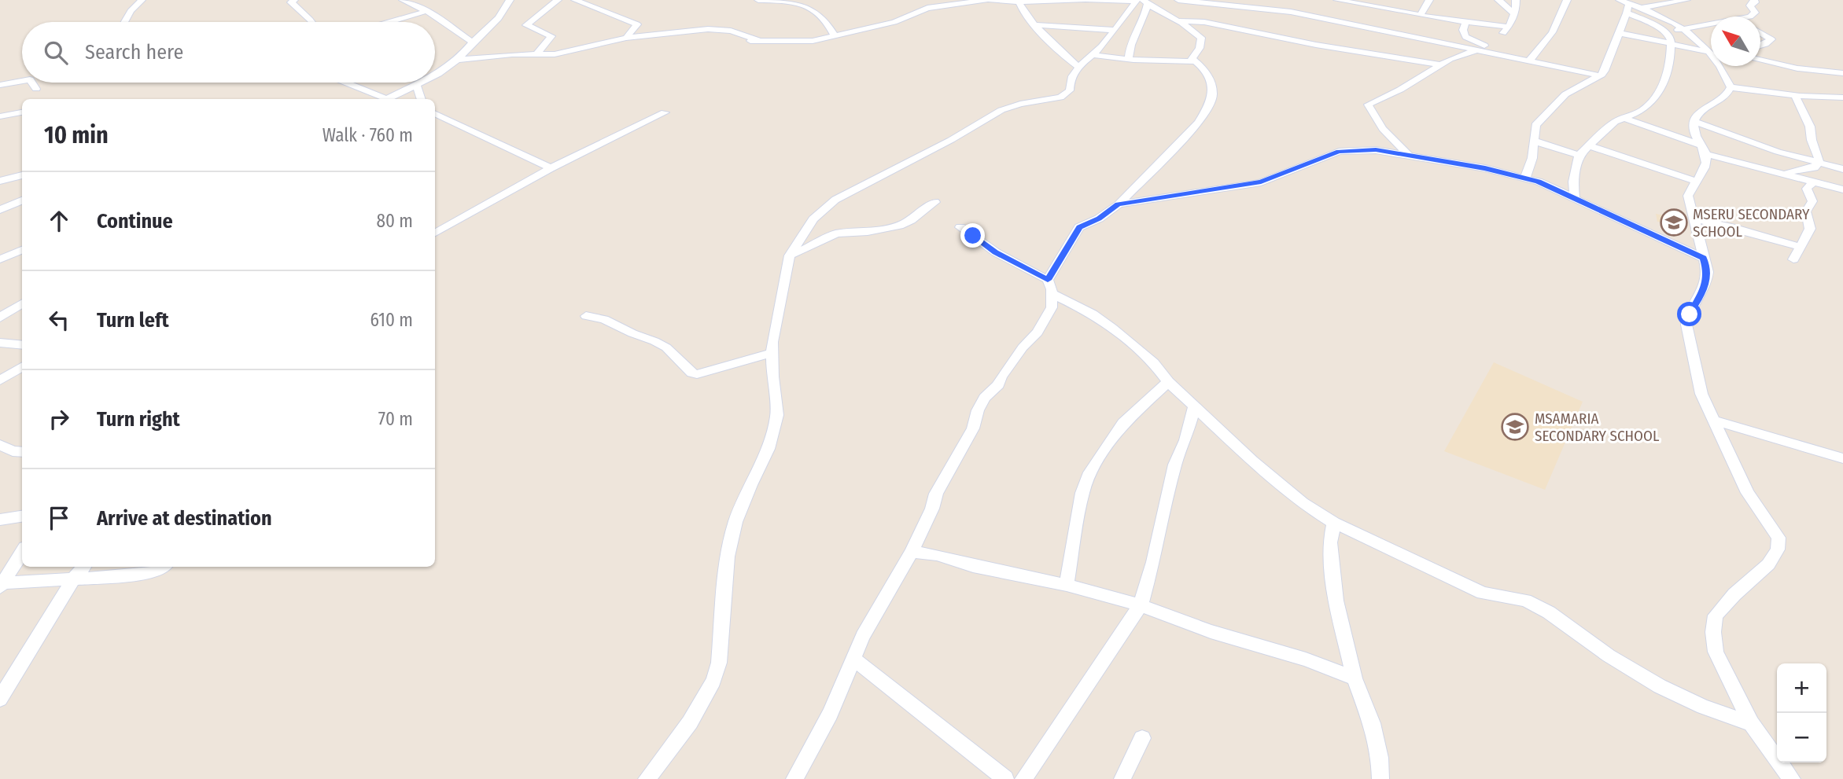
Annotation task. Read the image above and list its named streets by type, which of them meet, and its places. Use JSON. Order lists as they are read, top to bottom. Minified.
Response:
{"places":{"school or university":["MSERU SECONDARY SCHOOL","MSAMARIA SECONDARY SCHOOL"]},"north":"top left","page":{"search":"Search here","heading":["10 min","Walk · 760 m"],"list":[["Continue","80 m"],["Turn left","610 m"],["Turn right","70 m"],"Arrive at destination"],"map_buttons":["+","−"]}}
